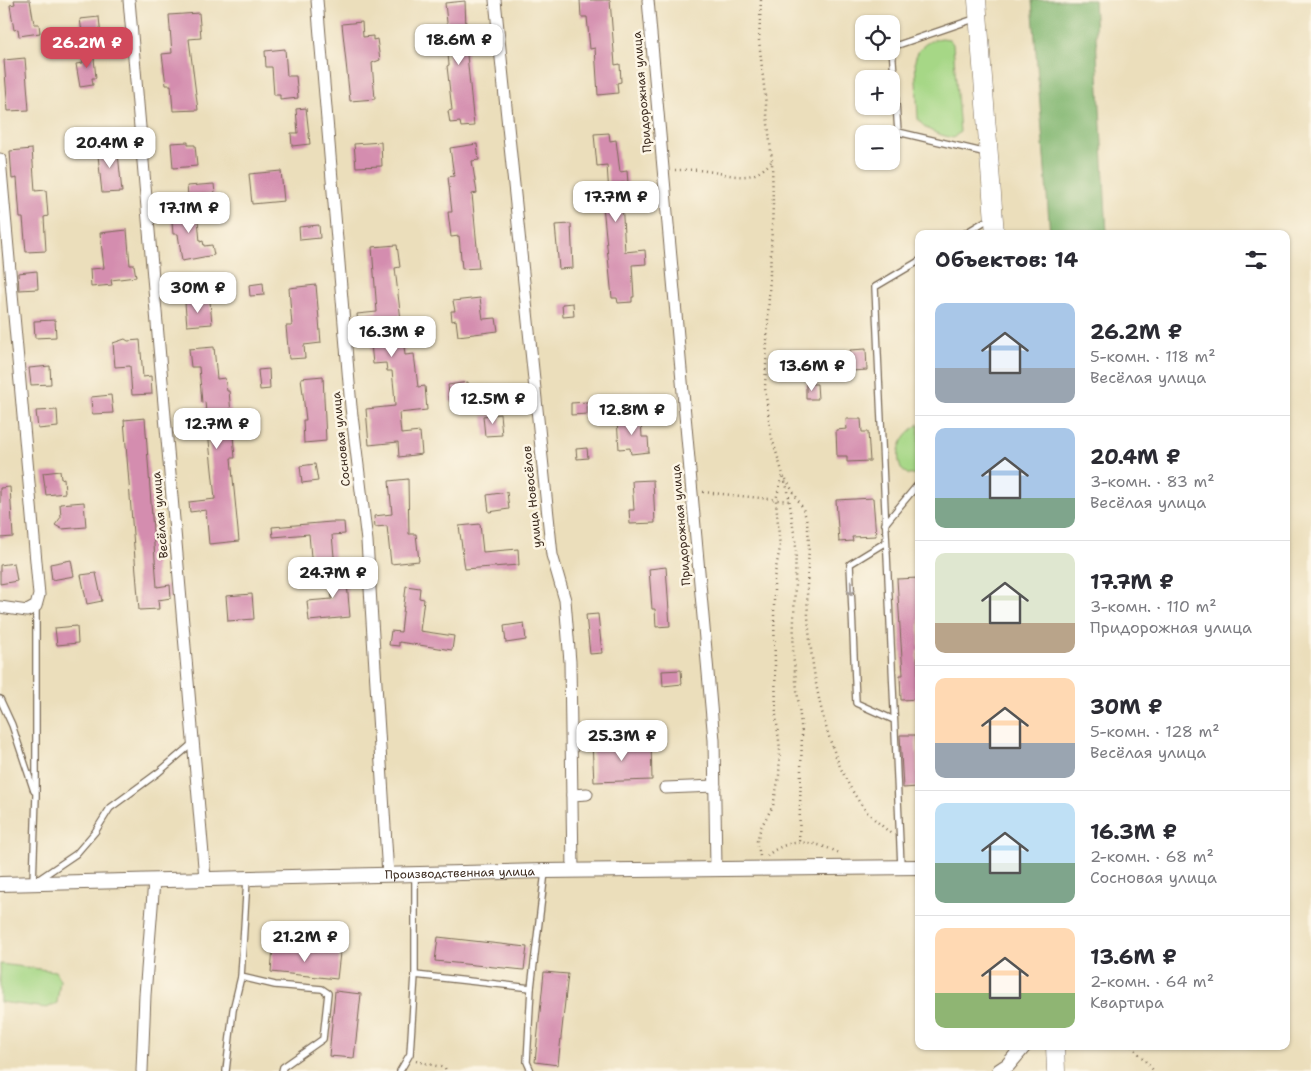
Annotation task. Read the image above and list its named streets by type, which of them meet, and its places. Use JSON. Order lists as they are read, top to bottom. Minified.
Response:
{"streets":{"street":["Придорожная улица","Сосновая улица","улица Новосёлов","Весёлая улица","Производственная улица"]},"crossings":[["Придорожная улица","Производственная улица"],["Сосновая улица","Производственная улица"],["улица Новосёлов","Производственная улица"],["Весёлая улица","Производственная улица"]],"page":{"map_buttons":["+","−"],"price":["18.6M ₽","26.2M ₽","20.4M ₽","17.7M ₽","17.1M ₽","30M ₽","16.3M ₽","13.6M ₽","12.5M ₽","12.8M ₽","12.7M ₽","24.7M ₽","25.3M ₽","21.2M ₽"],"heading":"Объектов: 14","list":[{"name":"26.2M ₽","note":"5-комн. · 118 m² · Весёлая улица"},{"name":"20.4M ₽","note":"3-комн. · 83 m² · Весёлая улица"},{"name":"17.7M ₽","note":"3-комн. · 110 m² · Придорожная улица"},{"name":"30M ₽","note":"5-комн. · 128 m² · Весёлая улица"},{"name":"16.3M ₽","note":"2-комн. · 68 m² · Сосновая улица"},{"name":"13.6M ₽","note":"2-комн. · 64 m² · Квартира"}]}}
